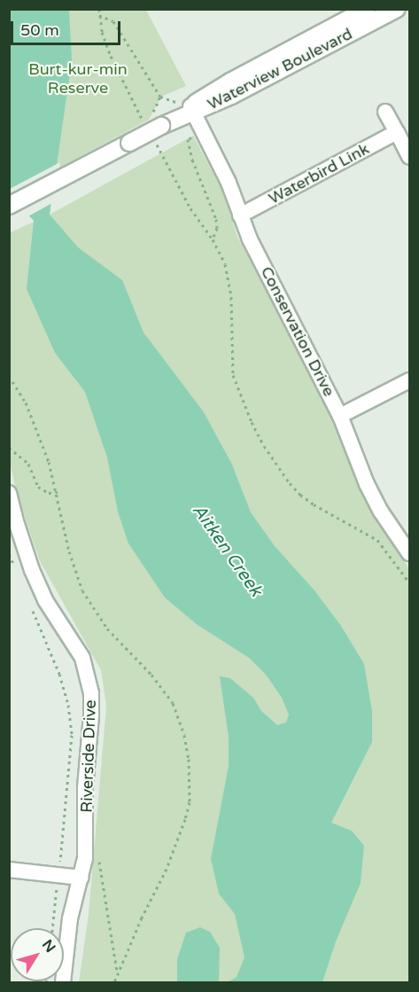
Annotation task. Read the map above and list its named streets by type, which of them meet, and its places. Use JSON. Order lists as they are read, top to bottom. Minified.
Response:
{"streets":{"street":["Waterview Boulevard","Waterbird Link","Conservation Drive","Riverside Drive"]},"crossings":[["Waterview Boulevard","Conservation Drive"],["Waterbird Link","Conservation Drive"]],"water":["Aitken Creek"],"parks":["Burt-kur-min Reserve"],"scale_bar":"50 m","north":"top right"}
